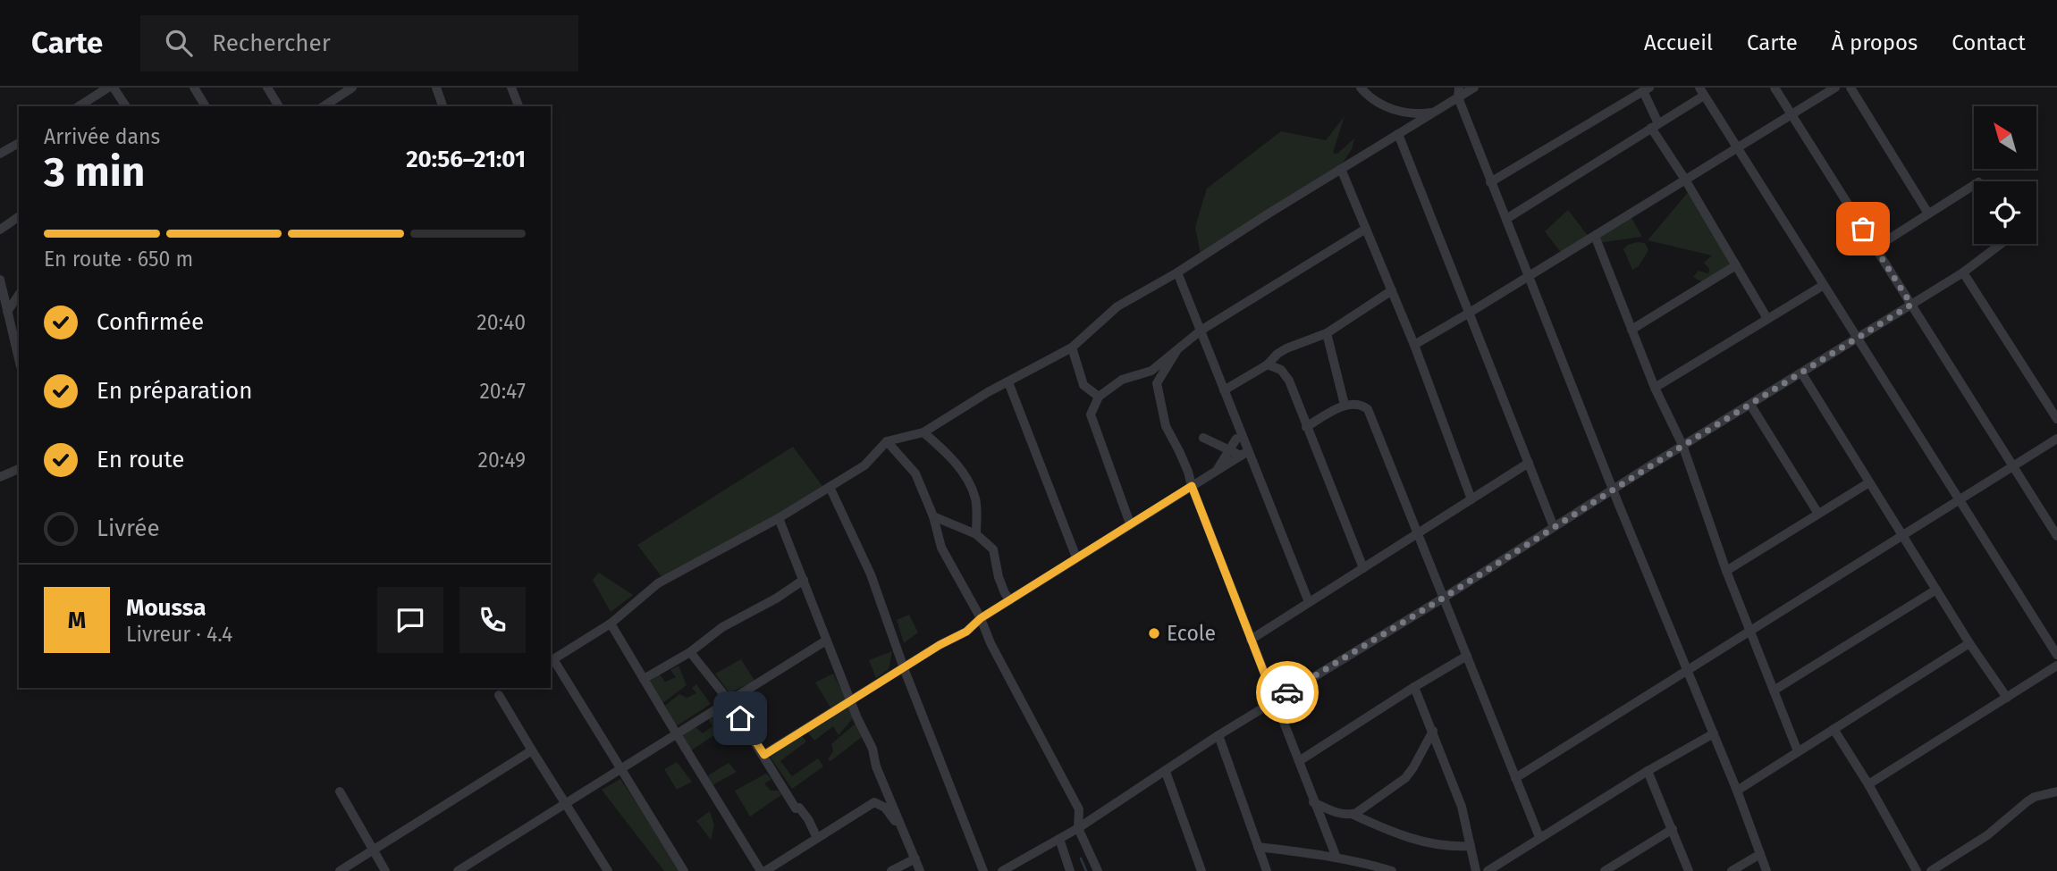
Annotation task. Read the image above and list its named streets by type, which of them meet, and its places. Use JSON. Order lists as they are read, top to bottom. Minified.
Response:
{"places":["Ecole"],"north":"top left","page":{"header":"Carte","search":"Rechercher","nav":["Accueil","Carte","À propos","Contact"],"heading":["3 min","Arrivée dans","20:56–21:01"],"panel":["Moussa","Livreur · 4.4"],"bar":"En route · 650 m","list":[["Confirmée","20:40"],["En préparation","20:47"],["En route","20:49"],"Livrée"],"round":"M"}}
